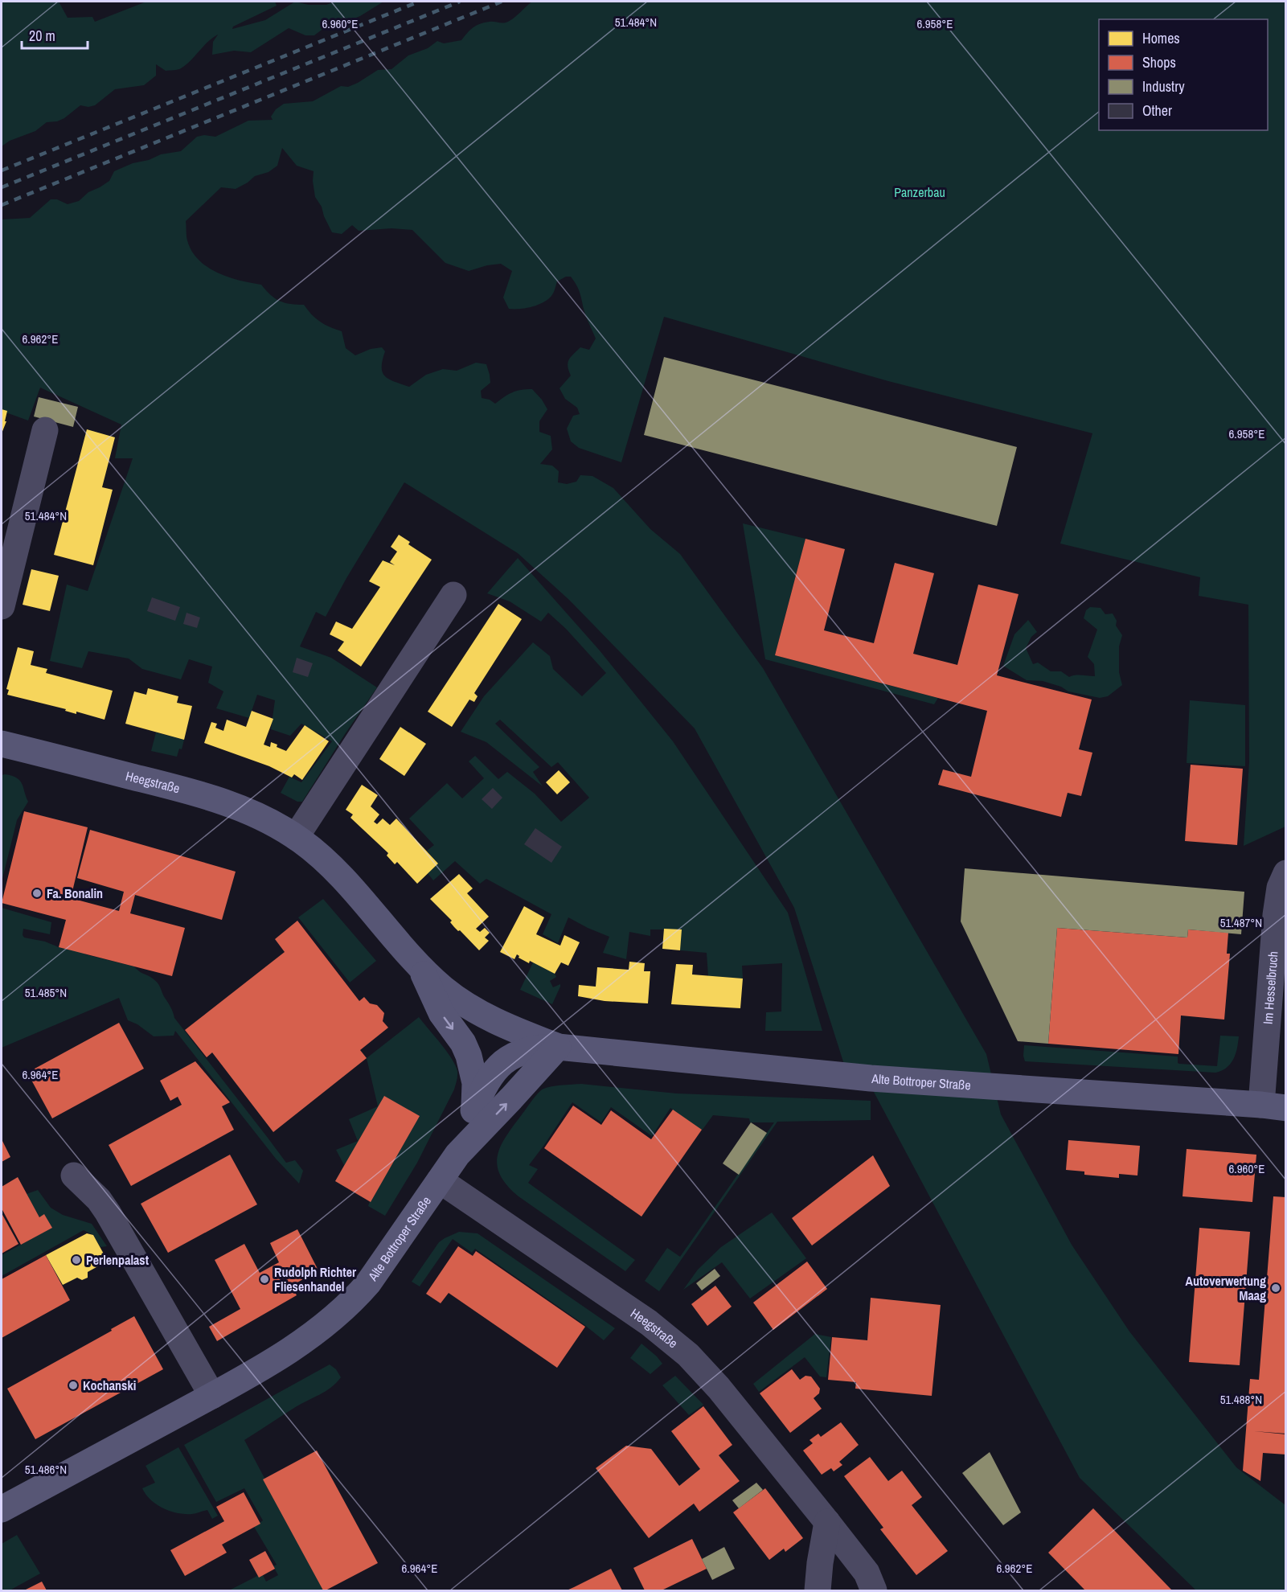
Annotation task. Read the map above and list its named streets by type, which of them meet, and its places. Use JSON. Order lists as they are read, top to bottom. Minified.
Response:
{"streets":{"street":["Heegstraße","Im Hesselbruch","Alte Bottroper Straße"]},"crossings":[["Heegstraße","Alte Bottroper Straße"],["Im Hesselbruch","Alte Bottroper Straße"]],"parks":["Panzerbau"],"places":["Fa. Bonalin","Perlenpalast","Rudolph Richter Fliesenhandel","Autoverwertung Maag","Kochanski"],"legend":["Homes","Shops","Industry","Other"],"scale_bar":"20 m","coordinates":["51.484°N","6.960°E","6.958°E","6.962°E","51.487°N","51.485°N","6.964°E","51.488°N","51.486°N"]}
